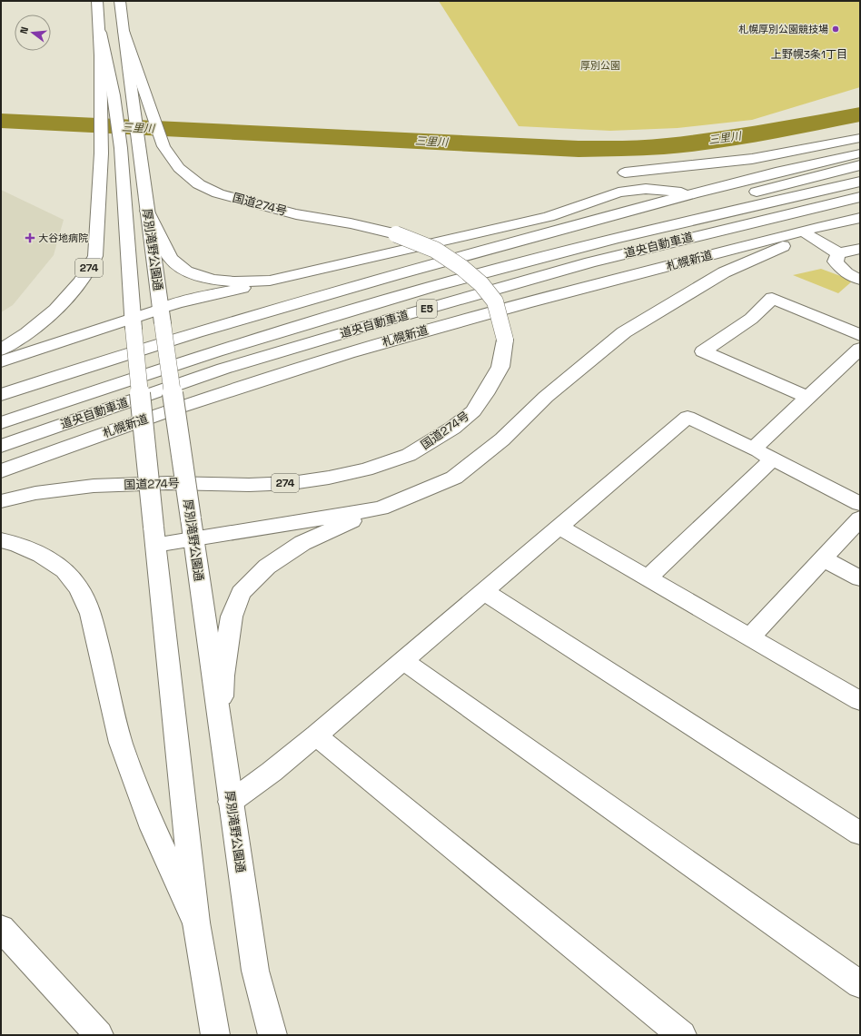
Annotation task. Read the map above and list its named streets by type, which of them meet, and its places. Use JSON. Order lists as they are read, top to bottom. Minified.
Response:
{"streets":{"main road":["国道274号","道央自動車道","厚別滝野公園通","札幌新道","274","E5"]},"crossings":[["国道274号","厚別滝野公園通"],["厚別滝野公園通","274"]],"districts":["上野幌3条1丁目"],"water":["三里川"],"parks":["厚別公園"],"places":{"other":["札幌厚別公園競技場"],"health":["大谷地病院"]},"north":"left"}
